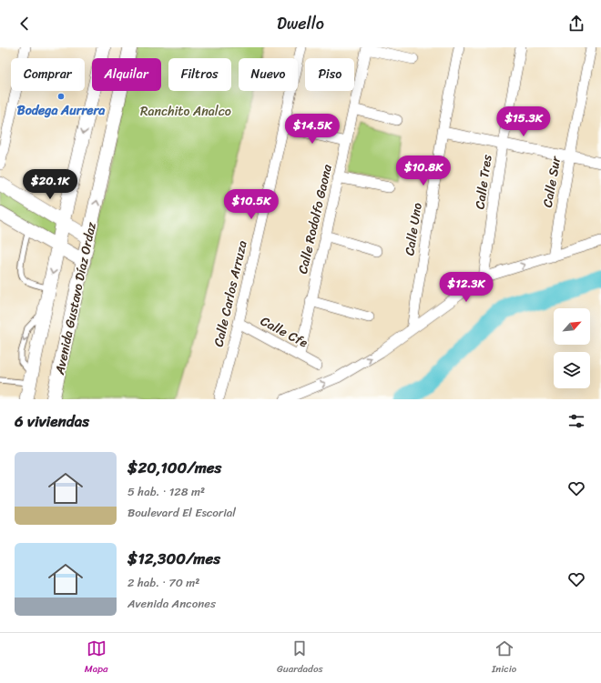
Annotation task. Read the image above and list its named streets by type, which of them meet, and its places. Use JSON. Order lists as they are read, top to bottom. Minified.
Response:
{"streets":{"street":["Calle Tres","Calle Sur","Calle Rodolfo Gaona","Calle Uno","Calle Carlos Arruza","Avenida Gustavo Díaz Ordaz","Calle Cfe"]},"crossings":[["Calle Rodolfo Gaona","Calle Cfe"],["Calle Carlos Arruza","Calle Cfe"]],"parks":["Ranchito Analco"],"places":["Bodega Aurrera"],"north":"top right","page":{"header":"Dwello","chip":["Comprar","Alquilar","Filtros","Nuevo","Piso"],"price":["$15.3K","$14.5K","$10.8K","$20.1K","$10.5K","$12.3K"],"heading":"6 viviendas","list":[{"name":"$20,100/mes","note":"5 hab. · 128 m² · Boulevard El Escorial"},{"name":"$12,300/mes","note":"2 hab. · 70 m² · Avenida Ancones"}],"tabs":["Mapa","Guardados","Inicio"]}}
